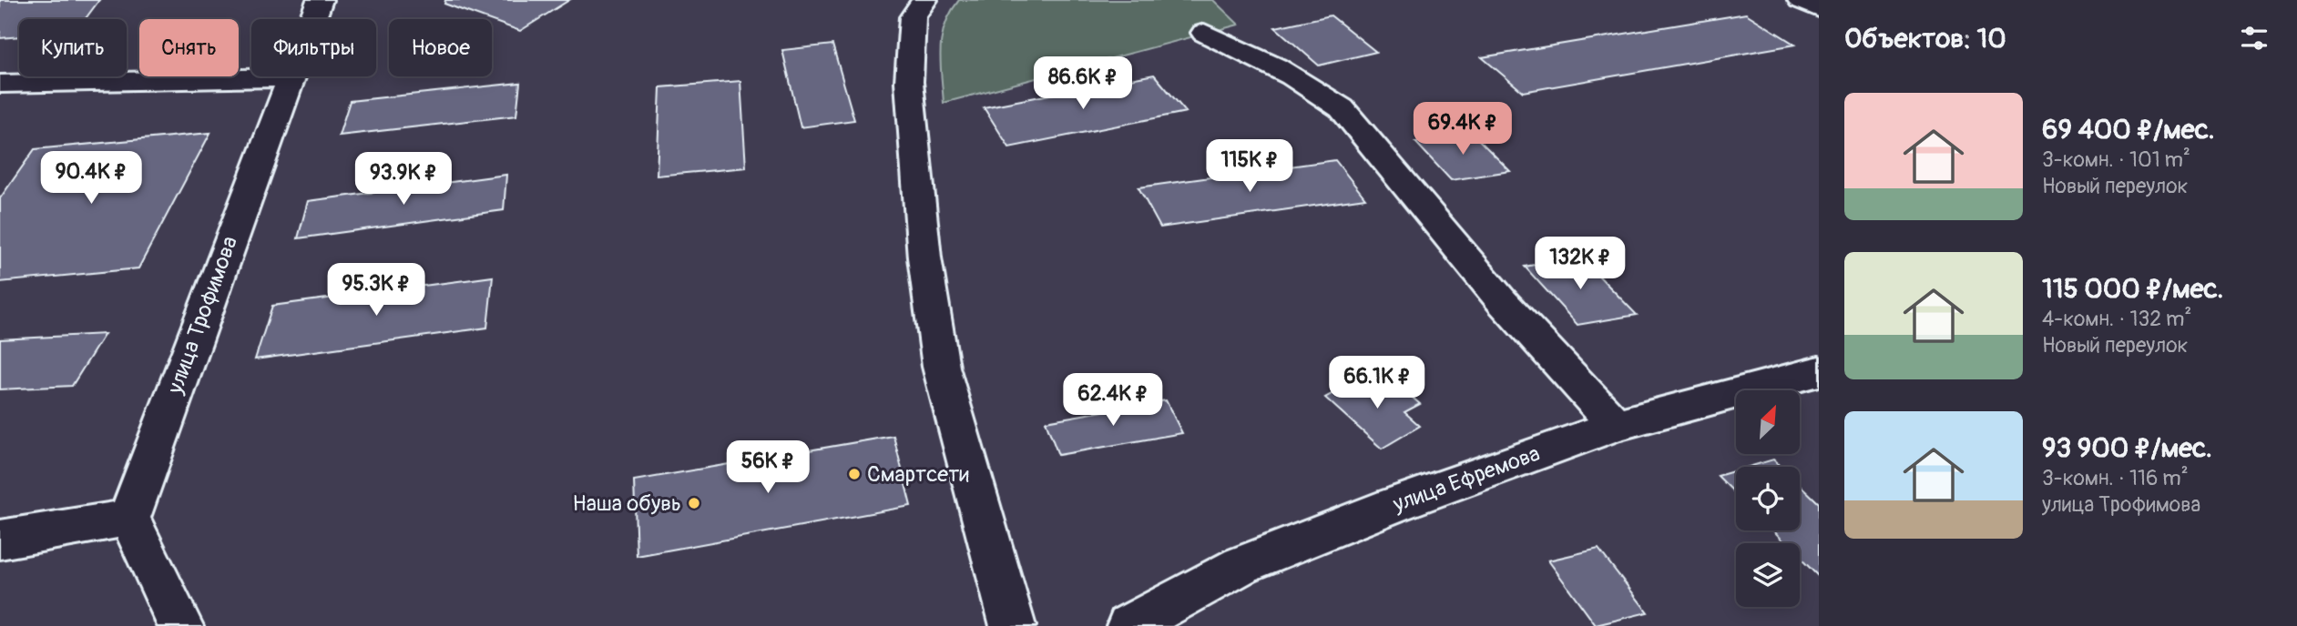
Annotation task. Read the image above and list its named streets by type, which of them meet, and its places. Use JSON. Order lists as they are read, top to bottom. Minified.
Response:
{"streets":{"street":["улица Трофимова","улица Ефремова"]},"places":["Смартcети","Наша обувь"],"north":"top right","page":{"heading":"Объектов: 10","chip":["Купить","Снять","Фильтры","Новое"],"price":["86.6K ₽","69.4K ₽","115K ₽","90.4K ₽","93.9K ₽","132K ₽","95.3K ₽","66.1K ₽","62.4K ₽","56K ₽"],"list":[{"name":"69 400 ₽/мес.","note":"3-комн. · 101 m² · Новый переулок"},{"name":"115 000 ₽/мес.","note":"4-комн. · 132 m² · Новый переулок"},{"name":"93 900 ₽/мес.","note":"3-комн. · 116 m² · улица Трофимова"}]}}
